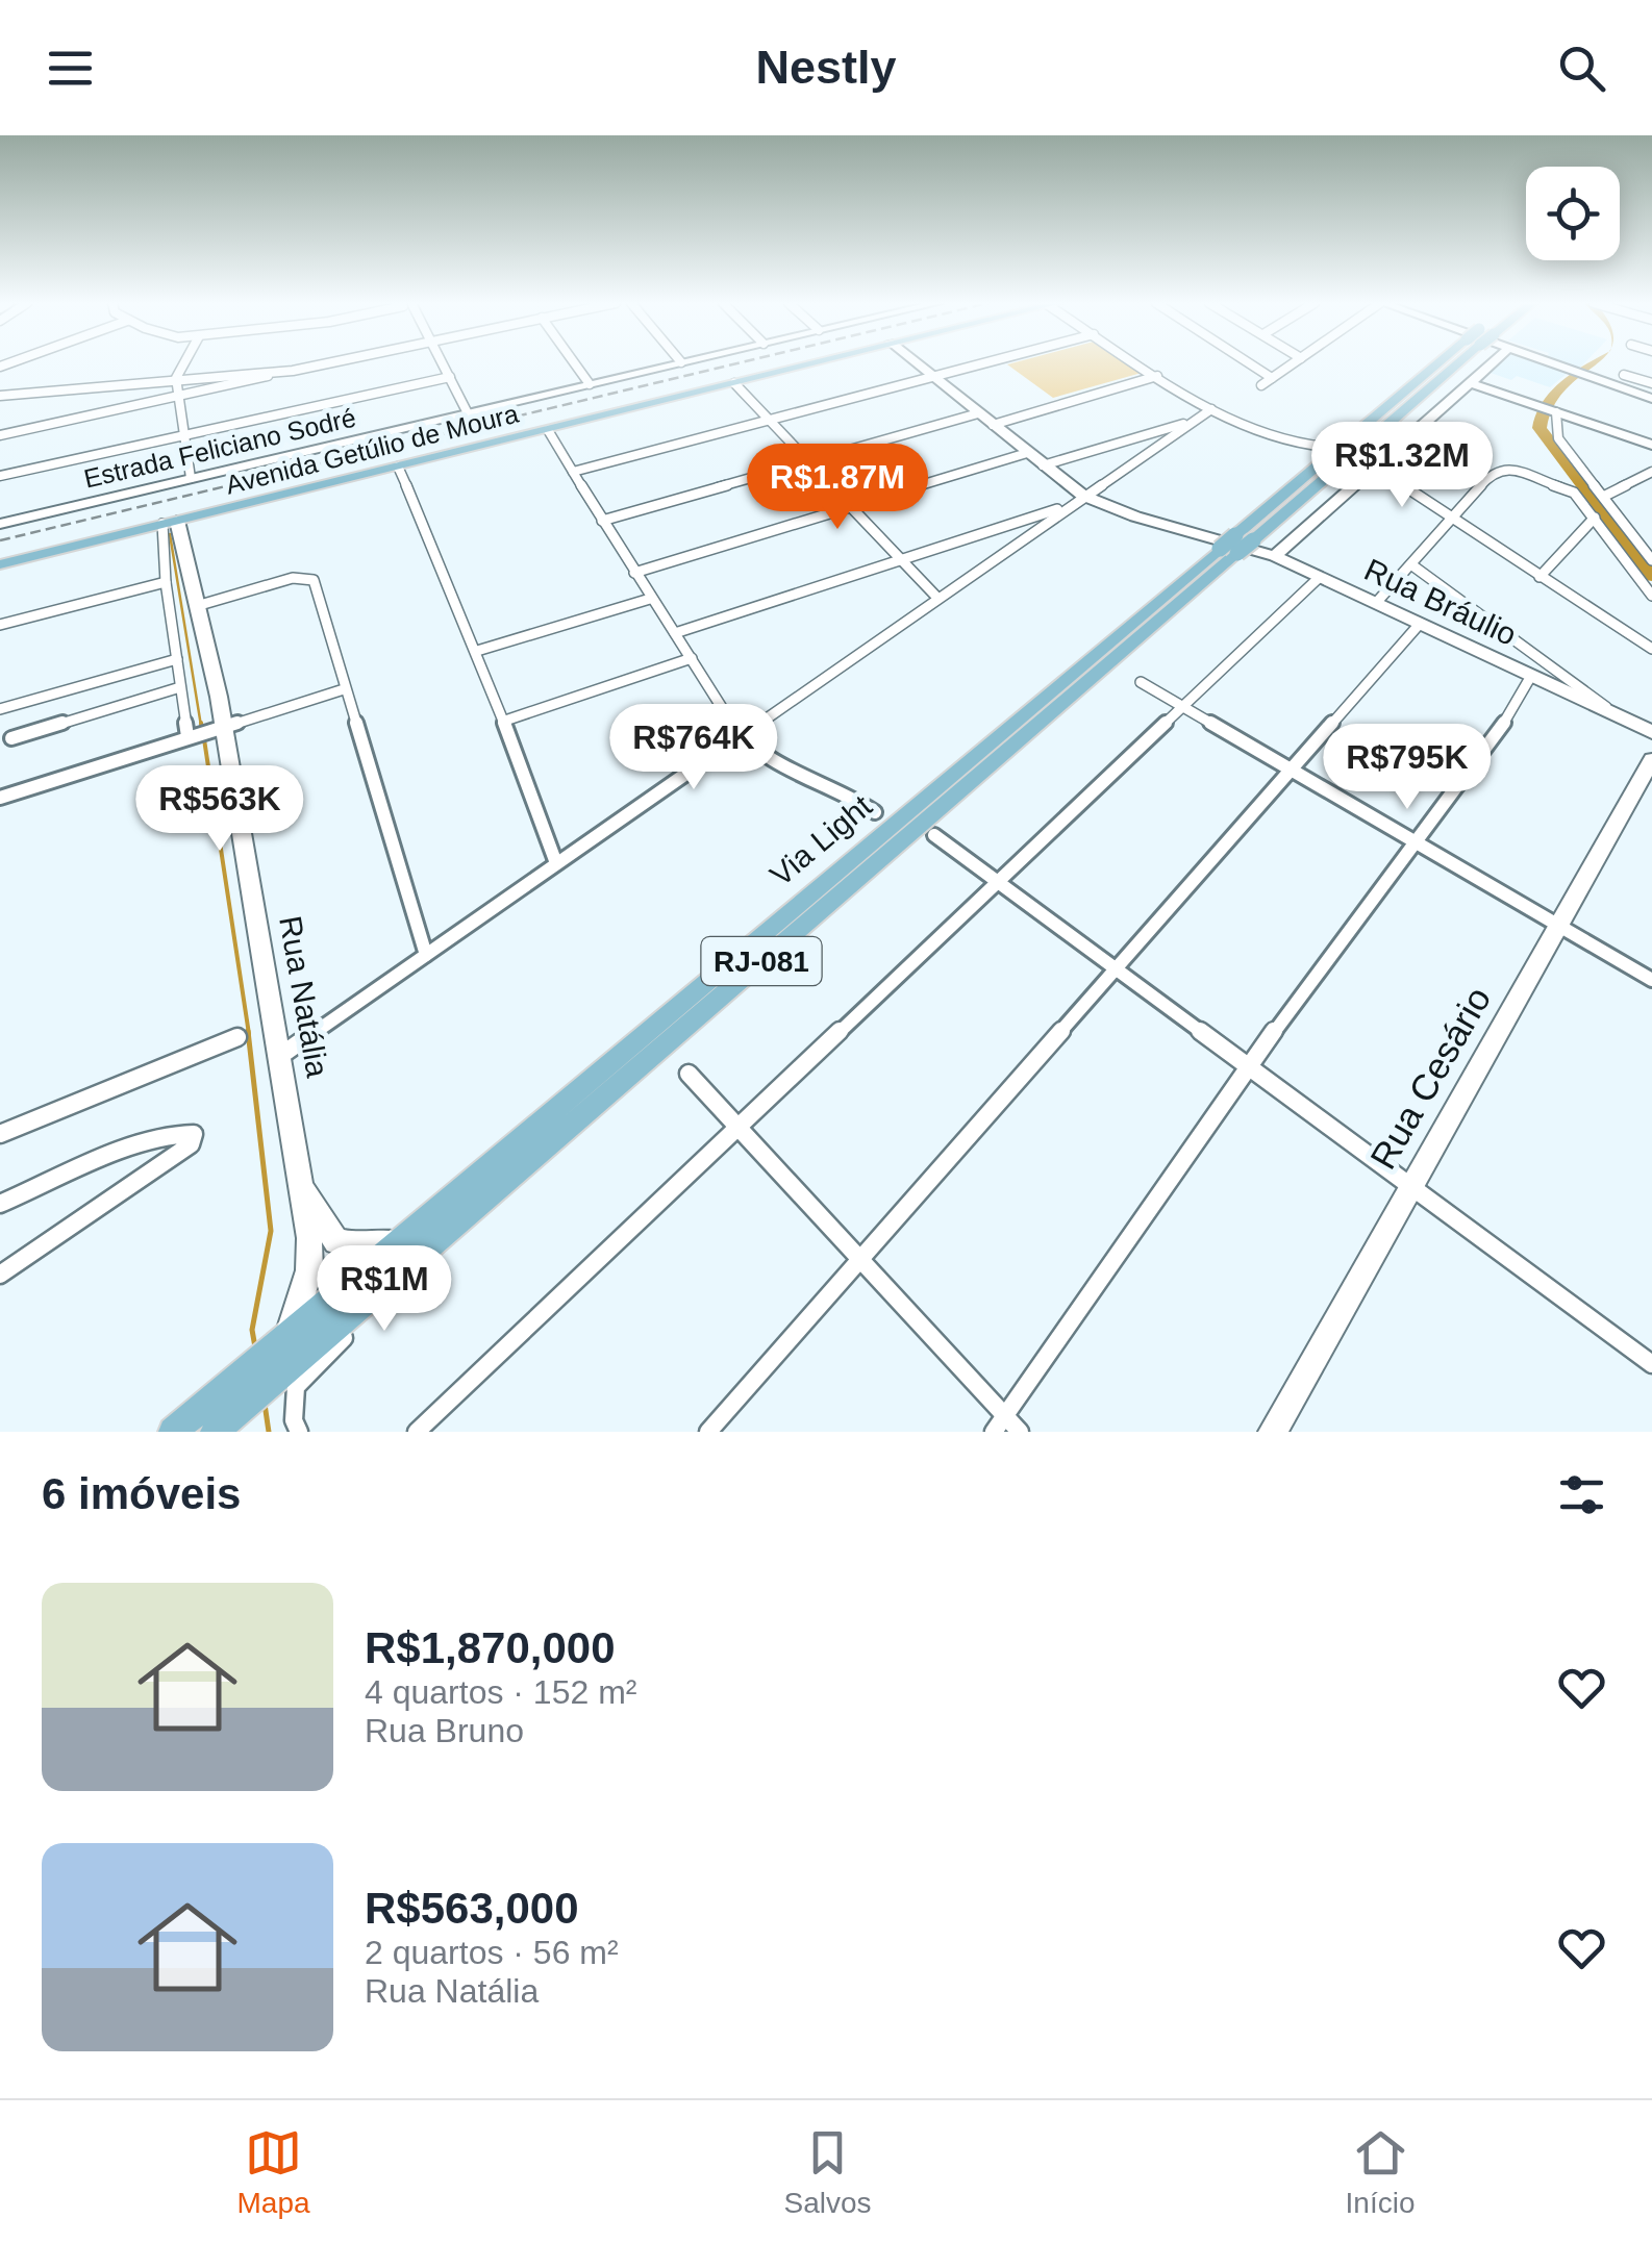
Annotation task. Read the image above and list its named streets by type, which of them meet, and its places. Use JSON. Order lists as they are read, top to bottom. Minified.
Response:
{"streets":{"main road":["Avenida Getúlio de Moura","Via Light","RJ-081"],"street":["Estrada Feliciano Sodré","Rua Bráulio","Rua Natália","Rua Cesário"]},"crossings":[["Avenida Getúlio de Moura","Rua Natália"],["Via Light","Rua Natália"]],"page":{"header":"Nestly","price":["R$1.32M","R$1.87M","R$764K","R$795K","R$563K","R$1M"],"heading":"6 imóveis","list":[{"name":"R$1,870,000","note":"4 quartos · 152 m² · Rua Bruno"},{"name":"R$563,000","note":"2 quartos · 56 m² · Rua Natália"}],"tabs":["Mapa","Salvos","Início"]}}
